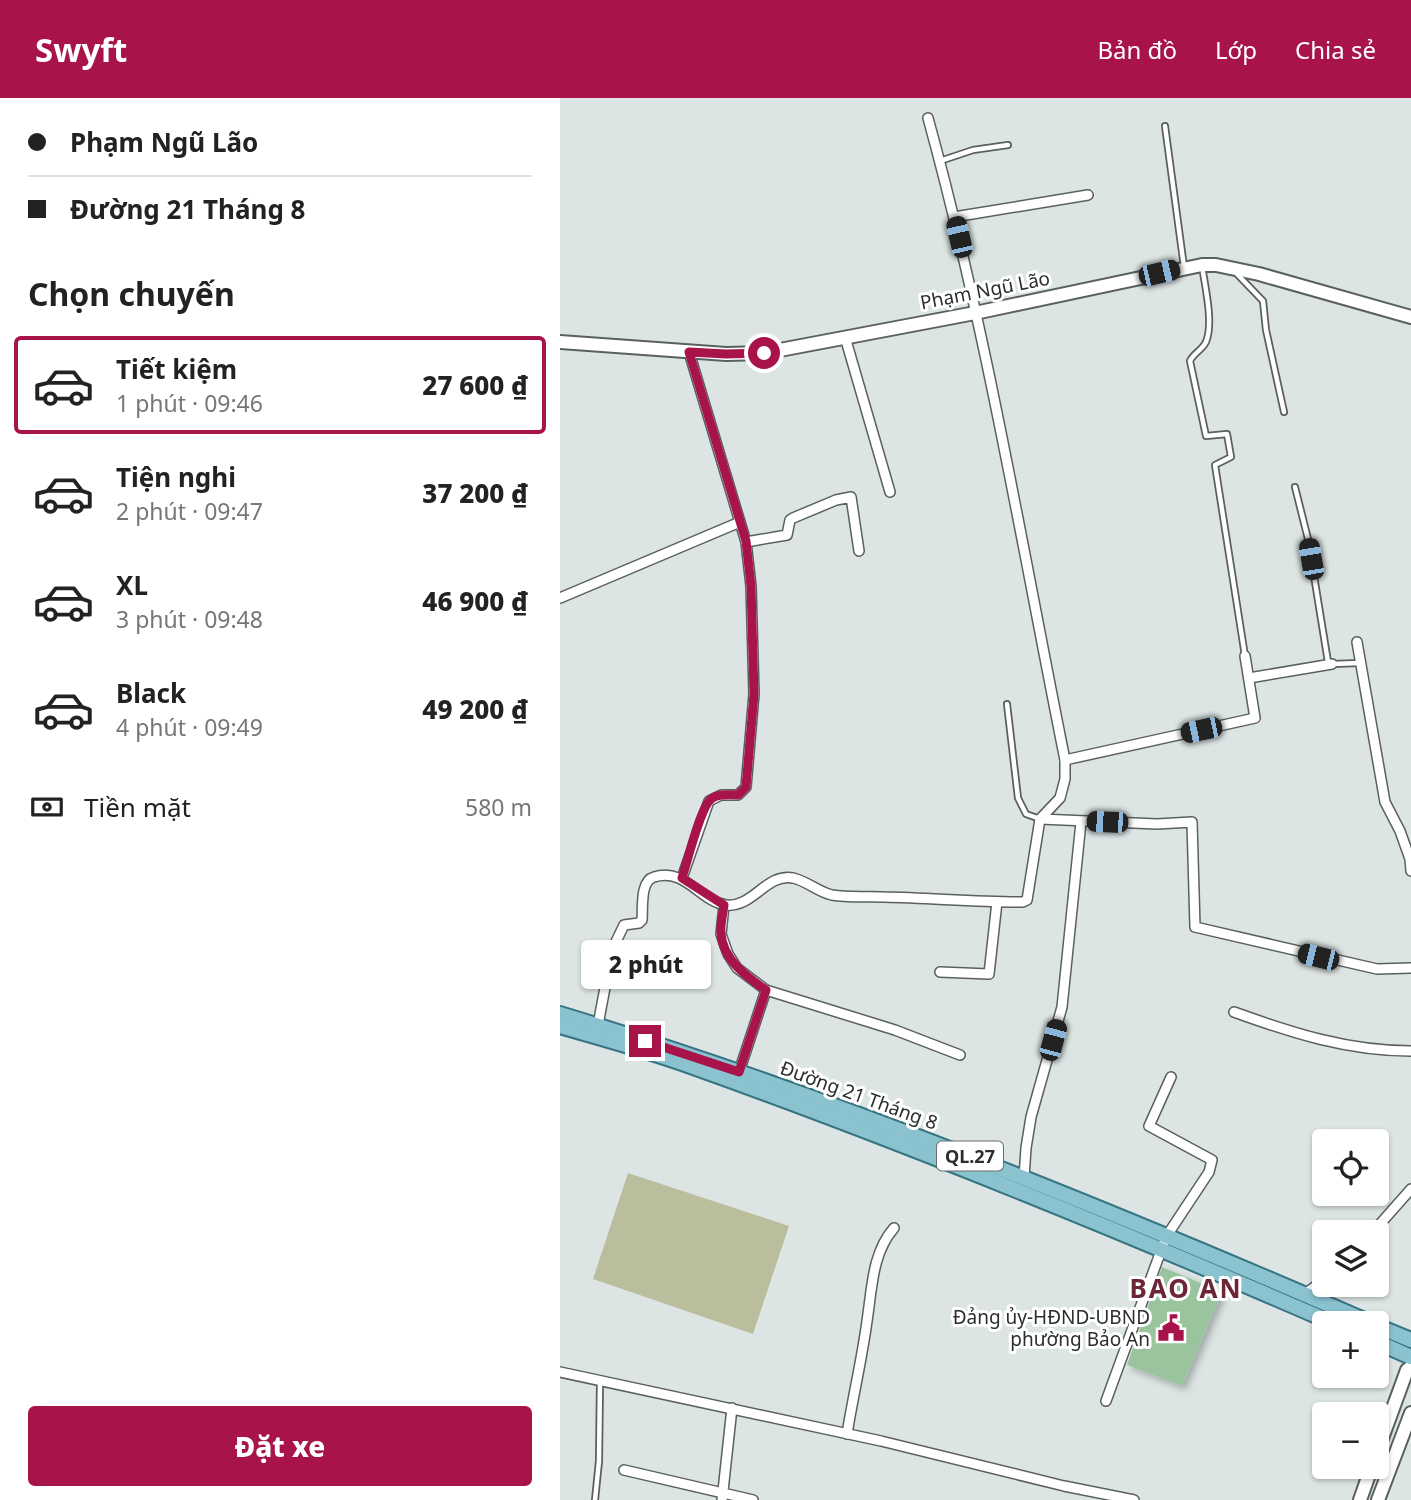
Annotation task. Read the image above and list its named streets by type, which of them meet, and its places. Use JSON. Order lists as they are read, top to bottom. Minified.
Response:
{"streets":{"main road":["Đường 21 Tháng 8","QL.27"],"street":["Phạm Ngũ Lão"]},"districts":["BAO AN"],"places":{"public building":["Đảng ủy-HĐND-UBND phường Bảo An"]},"page":{"header":"Swyft","nav":["Bản đồ","Lớp","Chia sẻ"],"banner":["Phạm Ngũ Lão","Đường 21 Tháng 8"],"heading":"Chọn chuyến","list":[{"name":"Tiết kiệm","note":"1 phút · 09:46","value":"27 600 ₫"},{"name":"Tiện nghi","note":"2 phút · 09:47","value":"37 200 ₫"},{"name":"XL","note":"3 phút · 09:48","value":"46 900 ₫"},{"name":"Black","note":"4 phút · 09:49","value":"49 200 ₫"}],"pay":["Tiền mặt","580 m"],"bubble":"2 phút","map_buttons":["+","−"],"buttons":"Đặt xe"}}
